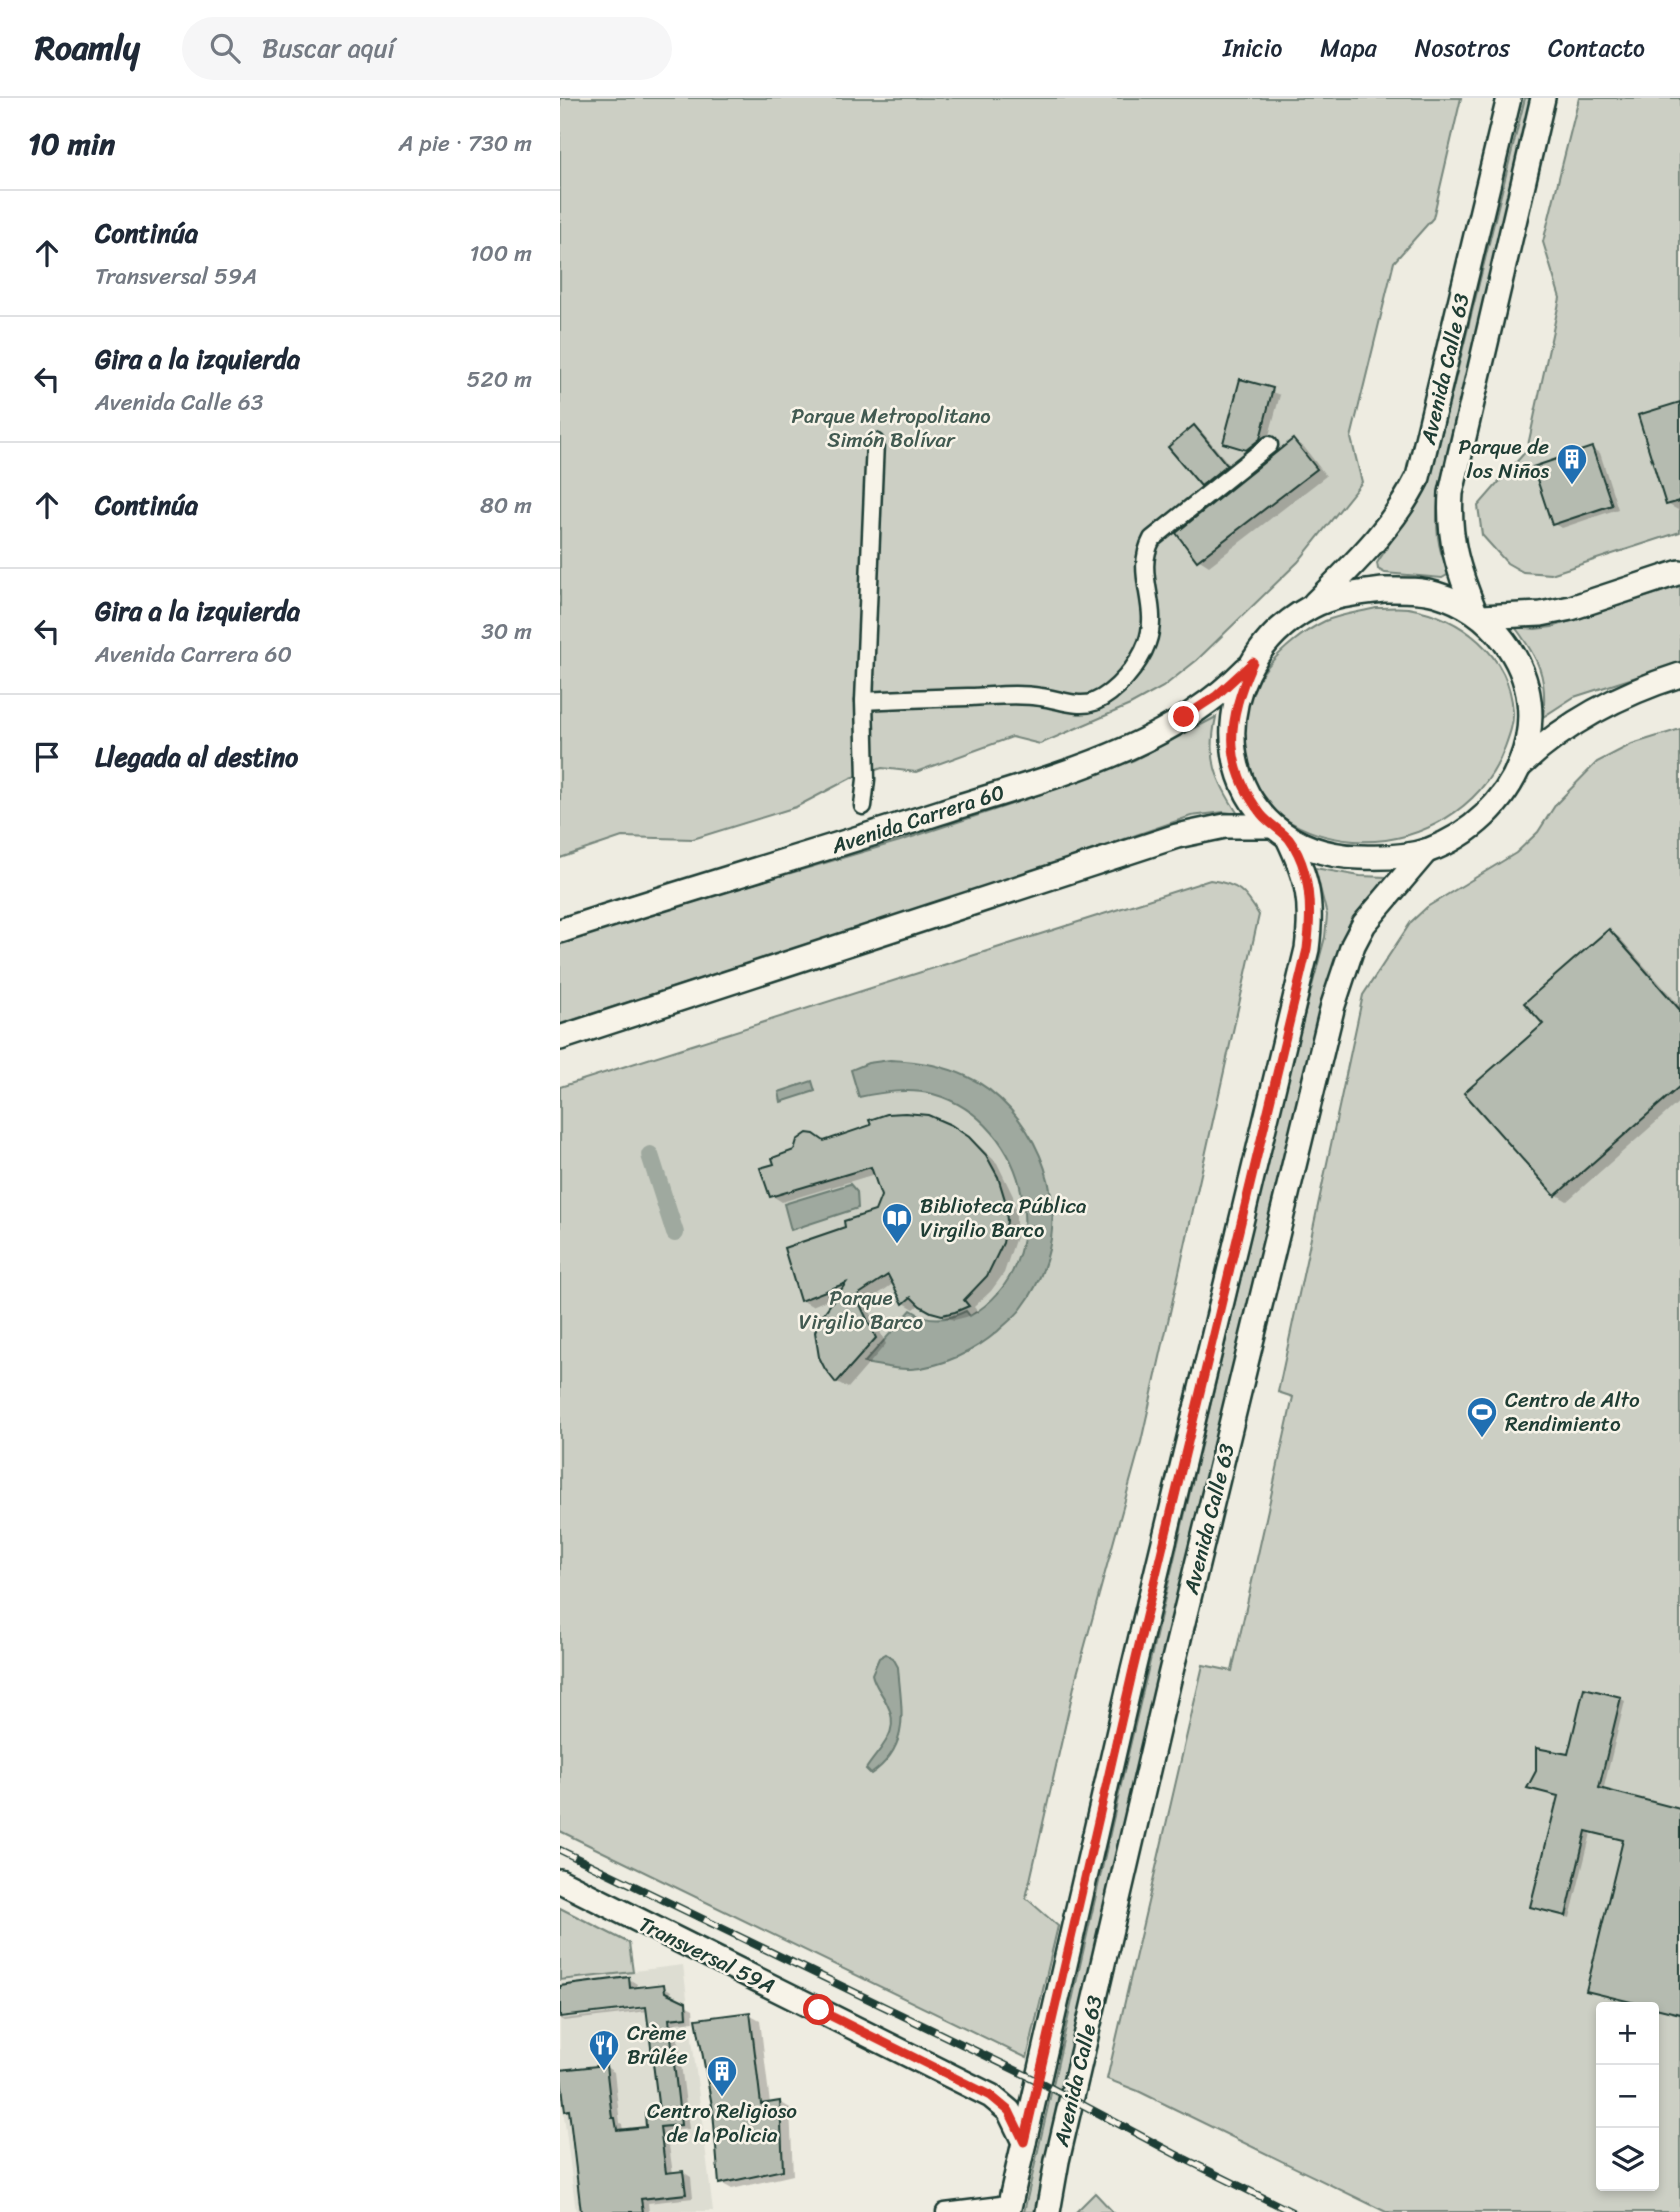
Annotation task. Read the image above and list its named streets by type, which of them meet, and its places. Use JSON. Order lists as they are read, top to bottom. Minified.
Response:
{"streets":{"main road":["Avenida Calle 63","Avenida Carrera 60","Transversal 59A"]},"crossings":[["Avenida Calle 63","Avenida Carrera 60"],["Avenida Calle 63","Transversal 59A"]],"parks":["Parque Metropolitano Simón Bolívar","Parque Virgilio Barco"],"places":{"building":["Parque de los Niños","Centro Religioso de la Policia"],"library":["Biblioteca Pública Virgilio Barco"],"sports":["Centro de Alto Rendimiento"],"restaurant":["Crème Brûlée"]},"page":{"header":"Roamly","search":"Buscar aquí","nav":["Inicio","Mapa","Nosotros","Contacto"],"heading":["10 min","A pie · 730 m"],"list":[["Continúa","Transversal 59A","100 m"],["Gira a la izquierda","Avenida Calle 63","520 m"],["Continúa","80 m"],["Gira a la izquierda","Avenida Carrera 60","30 m"],"Llegada al destino"],"map_buttons":["+","−"]}}
